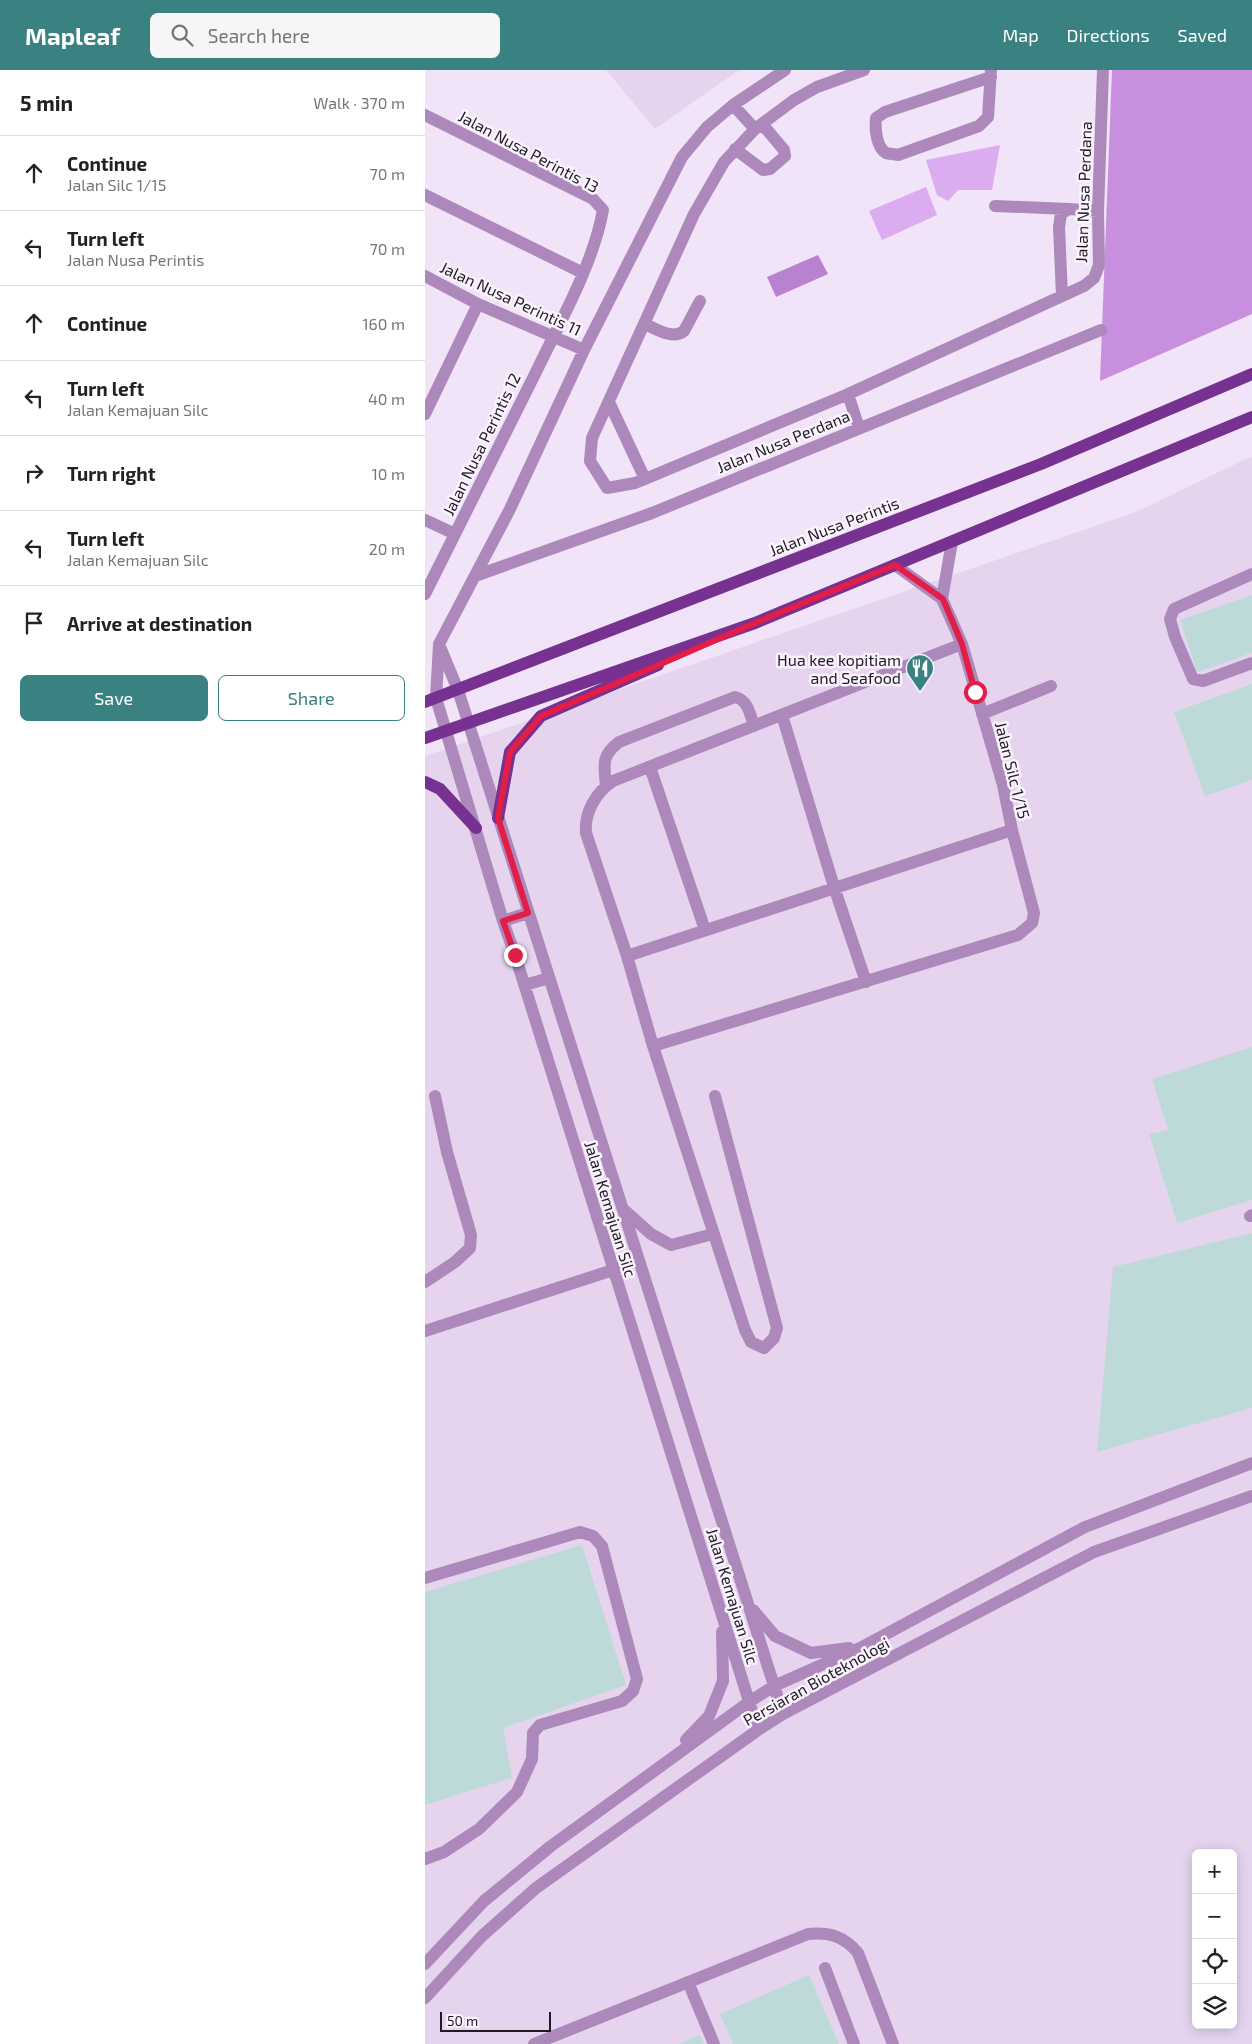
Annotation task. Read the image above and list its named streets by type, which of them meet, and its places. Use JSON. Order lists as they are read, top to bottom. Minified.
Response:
{"streets":{"main road":["Jalan Nusa Perintis"],"street":["Jalan Nusa Perintis 13","Jalan Nusa Perdana","Jalan Nusa Perintis 11","Jalan Nusa Perintis 12","Jalan Silc 1/15","Jalan Kemajuan Silc","Persiaran Bioteknologi"]},"crossings":[["Jalan Nusa Perintis 13","Jalan Nusa Perintis 11"],["Jalan Nusa Perintis 13","Jalan Nusa Perintis 12"],["Jalan Nusa Perintis 11","Jalan Nusa Perintis 12"],["Jalan Nusa Perintis","Jalan Kemajuan Silc"],["Jalan Kemajuan Silc","Persiaran Bioteknologi"]],"places":{"restaurant":["Hua kee kopitiam and Seafood"]},"scale_bar":"50 m","page":{"header":"Mapleaf","search":"Search here","nav":["Map","Directions","Saved"],"heading":["5 min","Walk · 370 m"],"list":[["Continue","Jalan Silc 1/15","70 m"],["Turn left","Jalan Nusa Perintis","70 m"],["Continue","160 m"],["Turn left","Jalan Kemajuan Silc","40 m"],["Turn right","10 m"],["Turn left","Jalan Kemajuan Silc","20 m"],"Arrive at destination"],"buttons":["Save","Share"],"map_buttons":["+","−"],"scale":"50 m"}}
